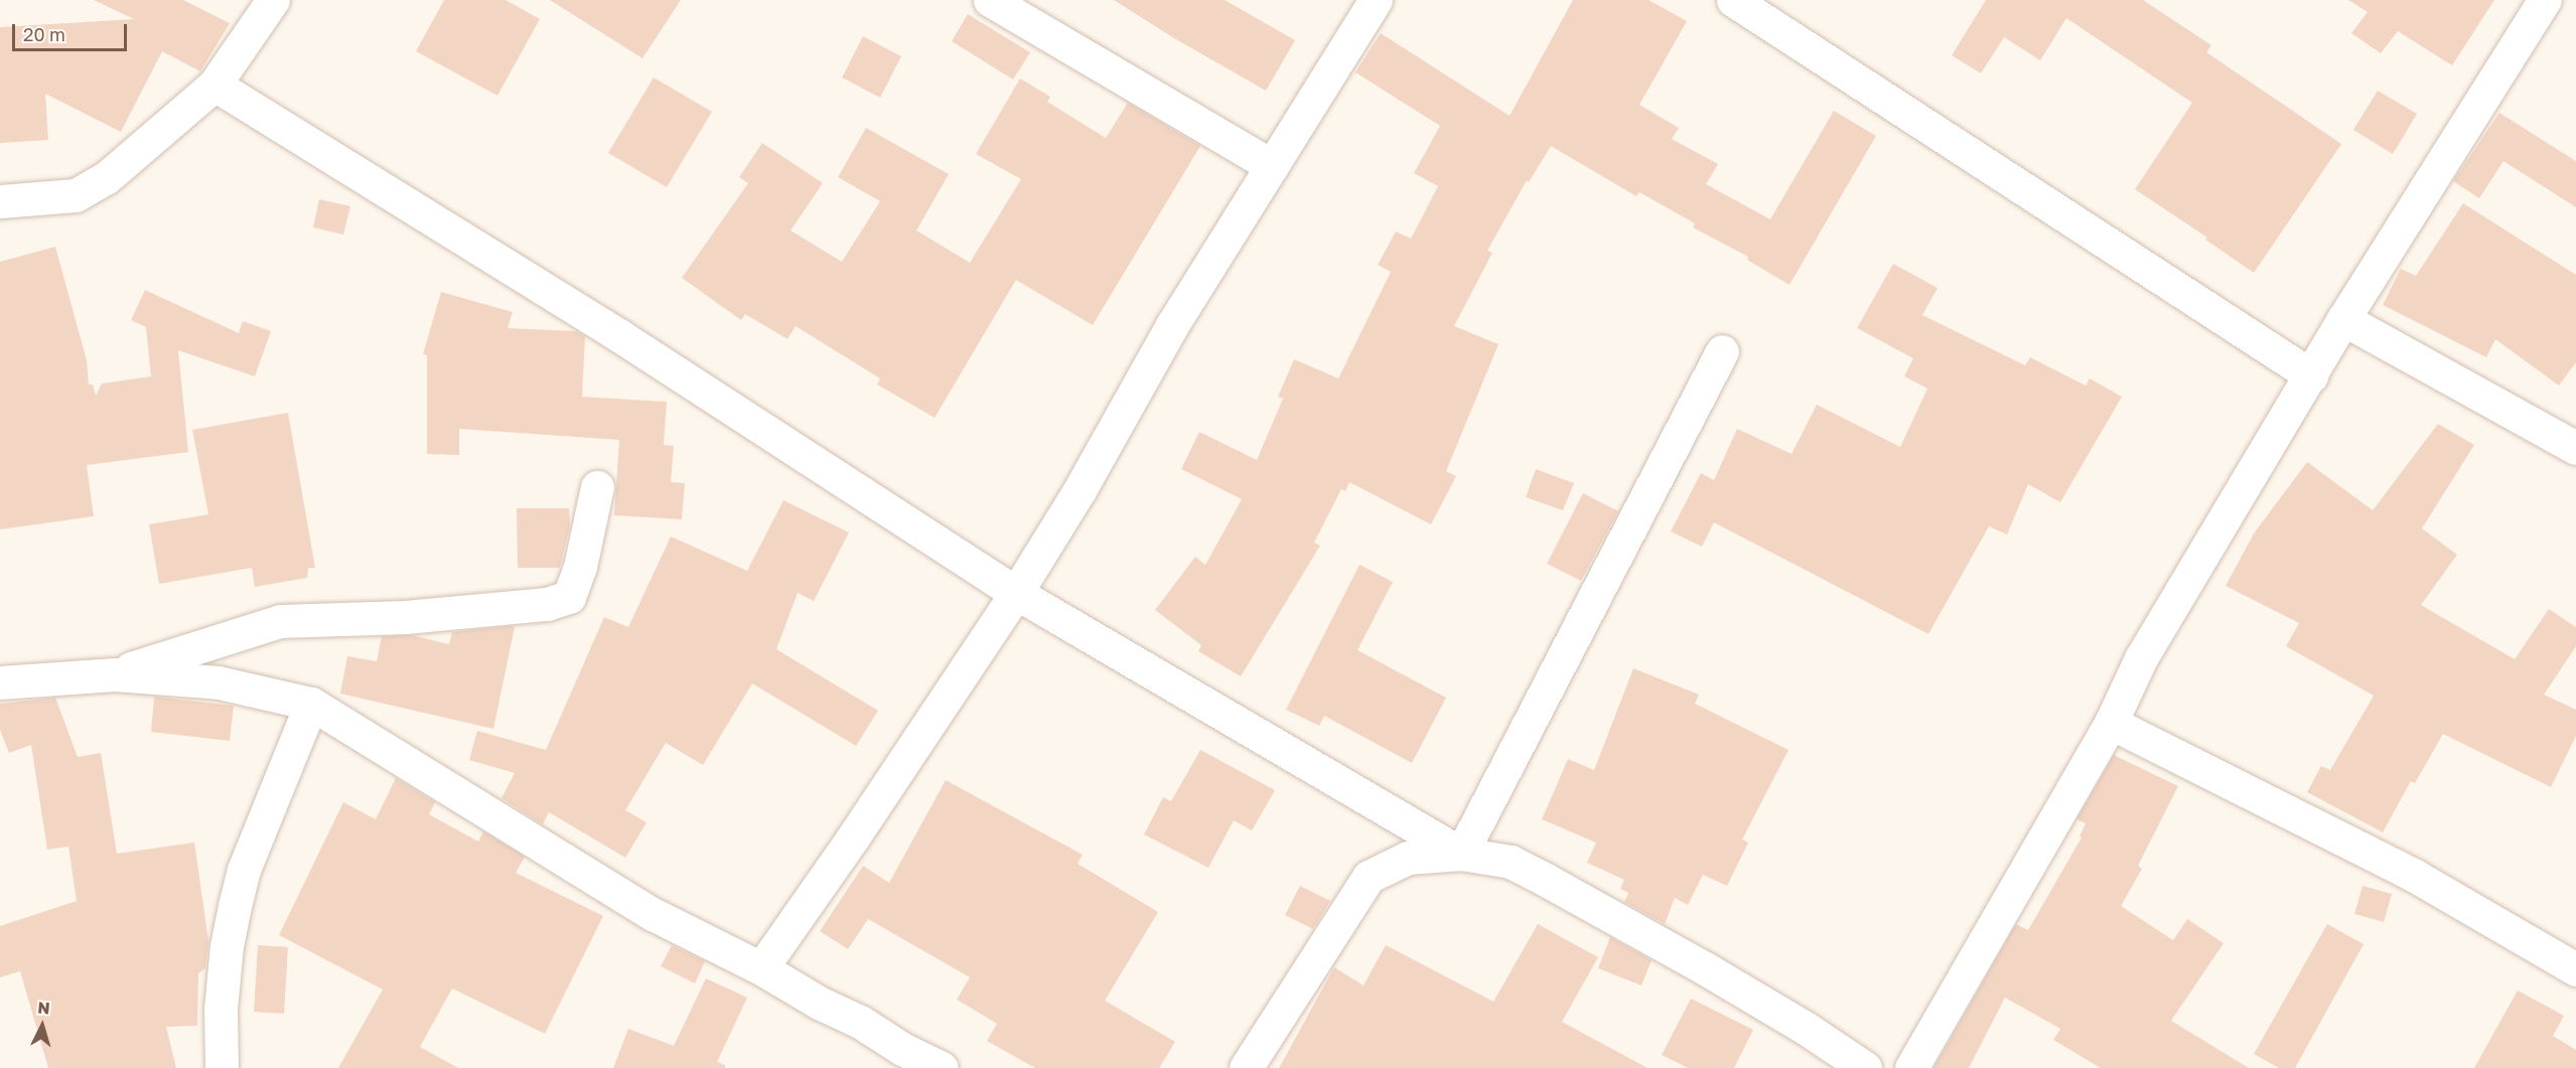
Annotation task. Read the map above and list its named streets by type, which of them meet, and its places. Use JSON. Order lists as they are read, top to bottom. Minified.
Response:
{"scale_bar":"20 m","north":"top"}
